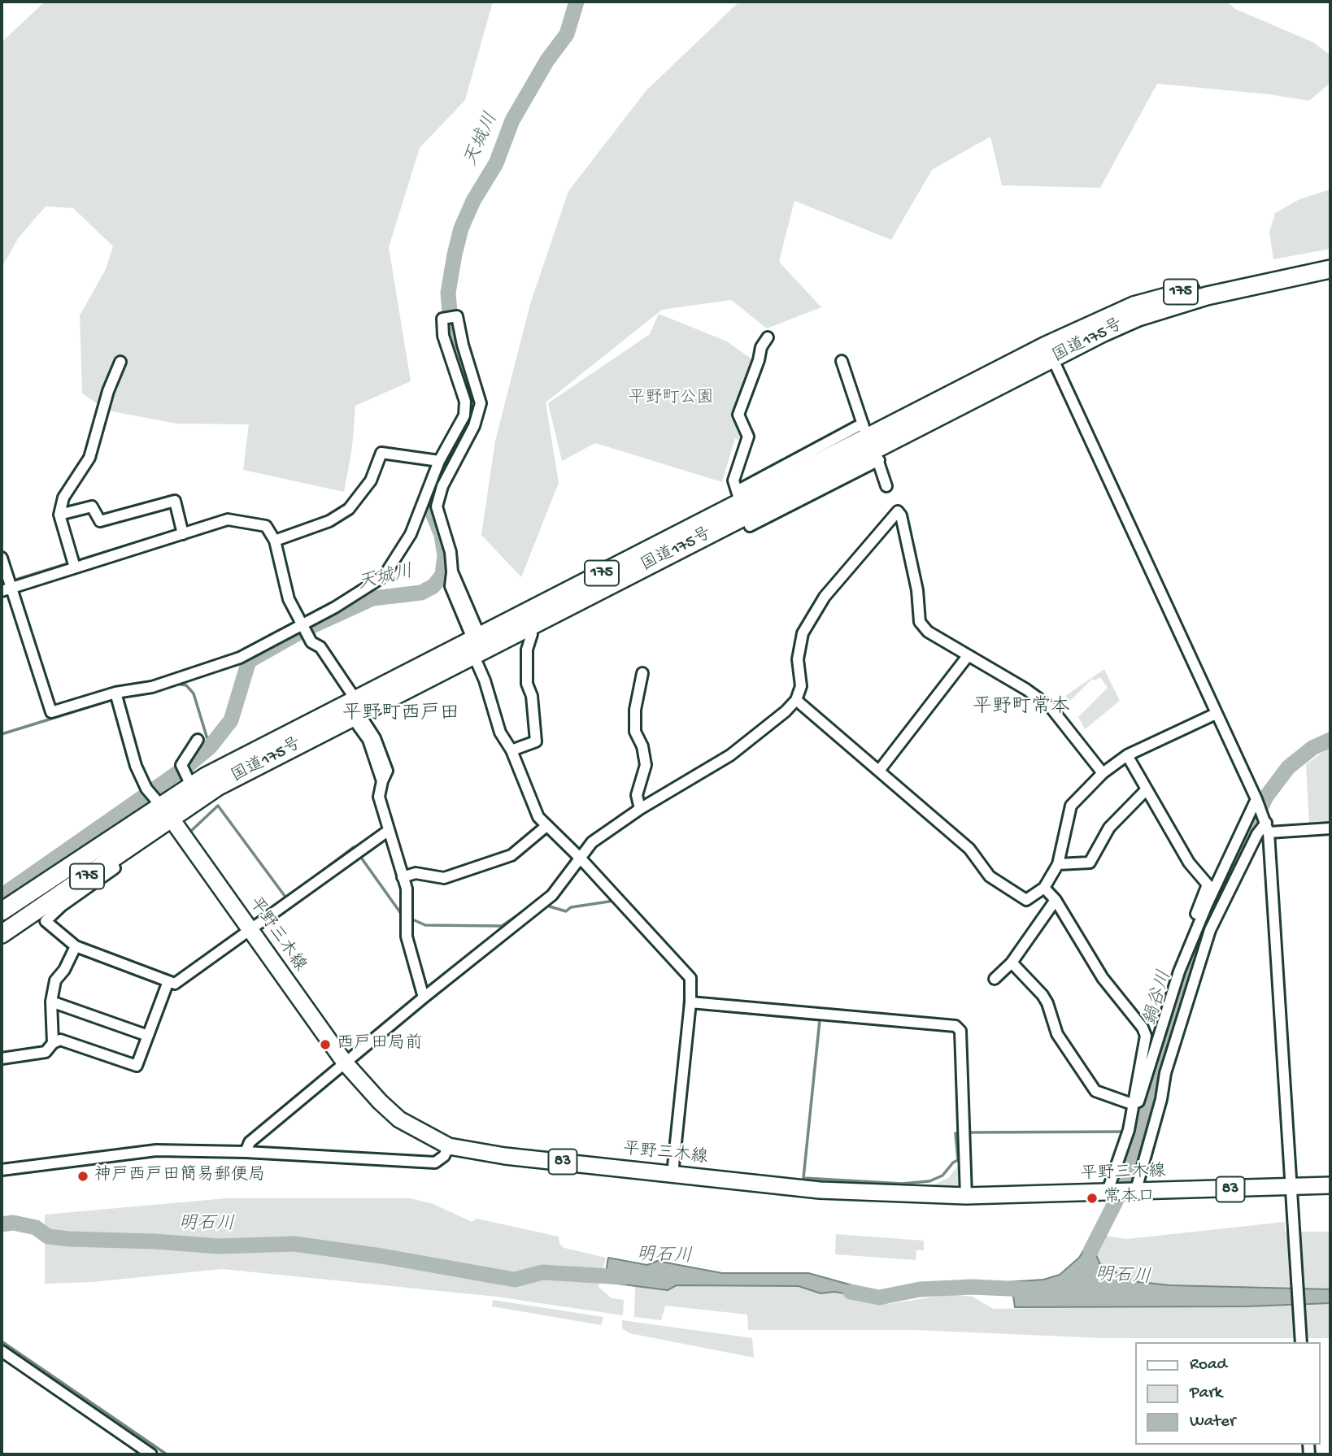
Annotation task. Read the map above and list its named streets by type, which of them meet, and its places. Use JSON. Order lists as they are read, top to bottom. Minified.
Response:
{"streets":{"highway":["175","国道175号"],"main road":["平野三木線","83"]},"crossings":[["国道175号","平野三木線"]],"districts":["平野町常本","平野町西戸田"],"water":["天城川","鍋谷川","明石川"],"parks":["平野町公園"],"places":["西戸田局前","神戸西戸田簡易郵便局","常本口"],"legend":["Road","Park","Water"]}
